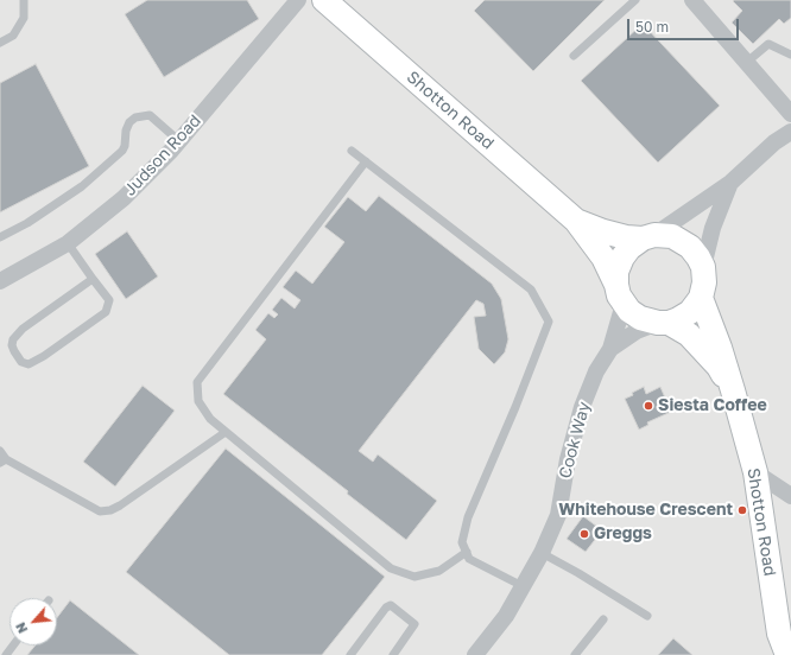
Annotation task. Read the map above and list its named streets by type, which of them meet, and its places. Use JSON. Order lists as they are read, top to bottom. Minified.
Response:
{"streets":{"street":["Shotton Road","Judson Road","Cook Way"]},"places":["Siesta Coffee","Whitehouse Crescent","Greggs"],"scale_bar":"50 m","north":"bottom left"}
